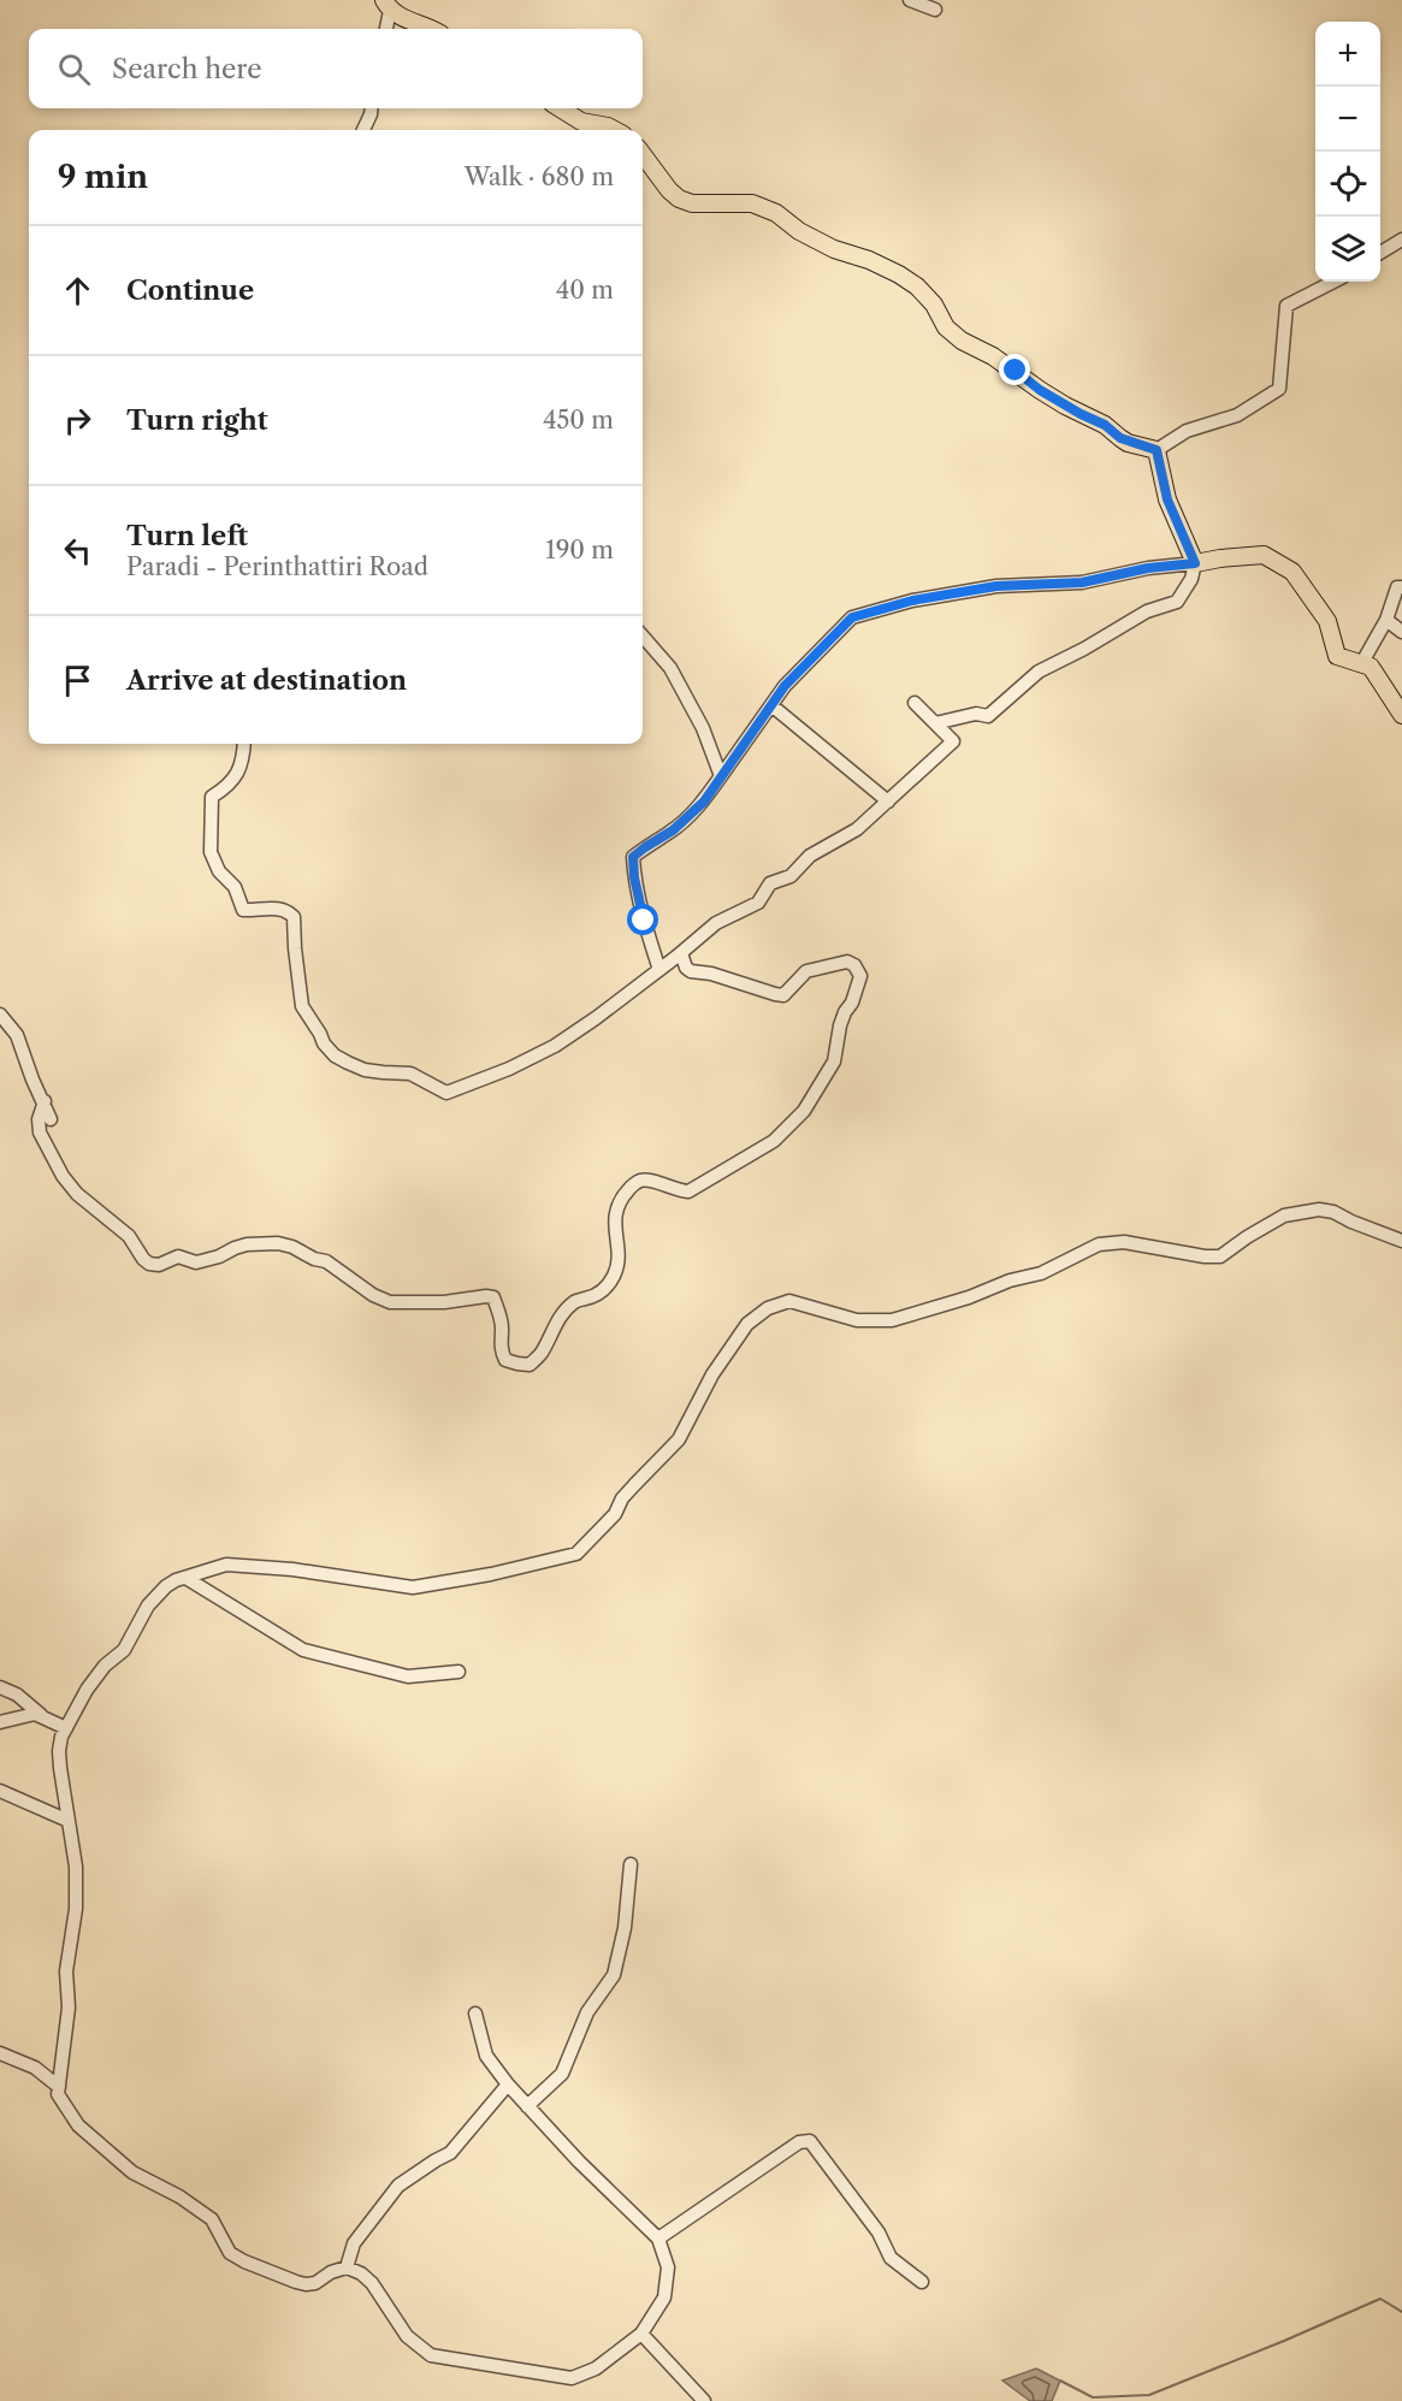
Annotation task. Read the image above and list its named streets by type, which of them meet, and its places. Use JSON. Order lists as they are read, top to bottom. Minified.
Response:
{"page":{"map_buttons":["+","−"],"search":"Search here","heading":["9 min","Walk · 680 m"],"list":[["Continue","40 m"],["Turn right","450 m"],["Turn left","Paradi - Perinthattiri Road","190 m"],"Arrive at destination"]}}
